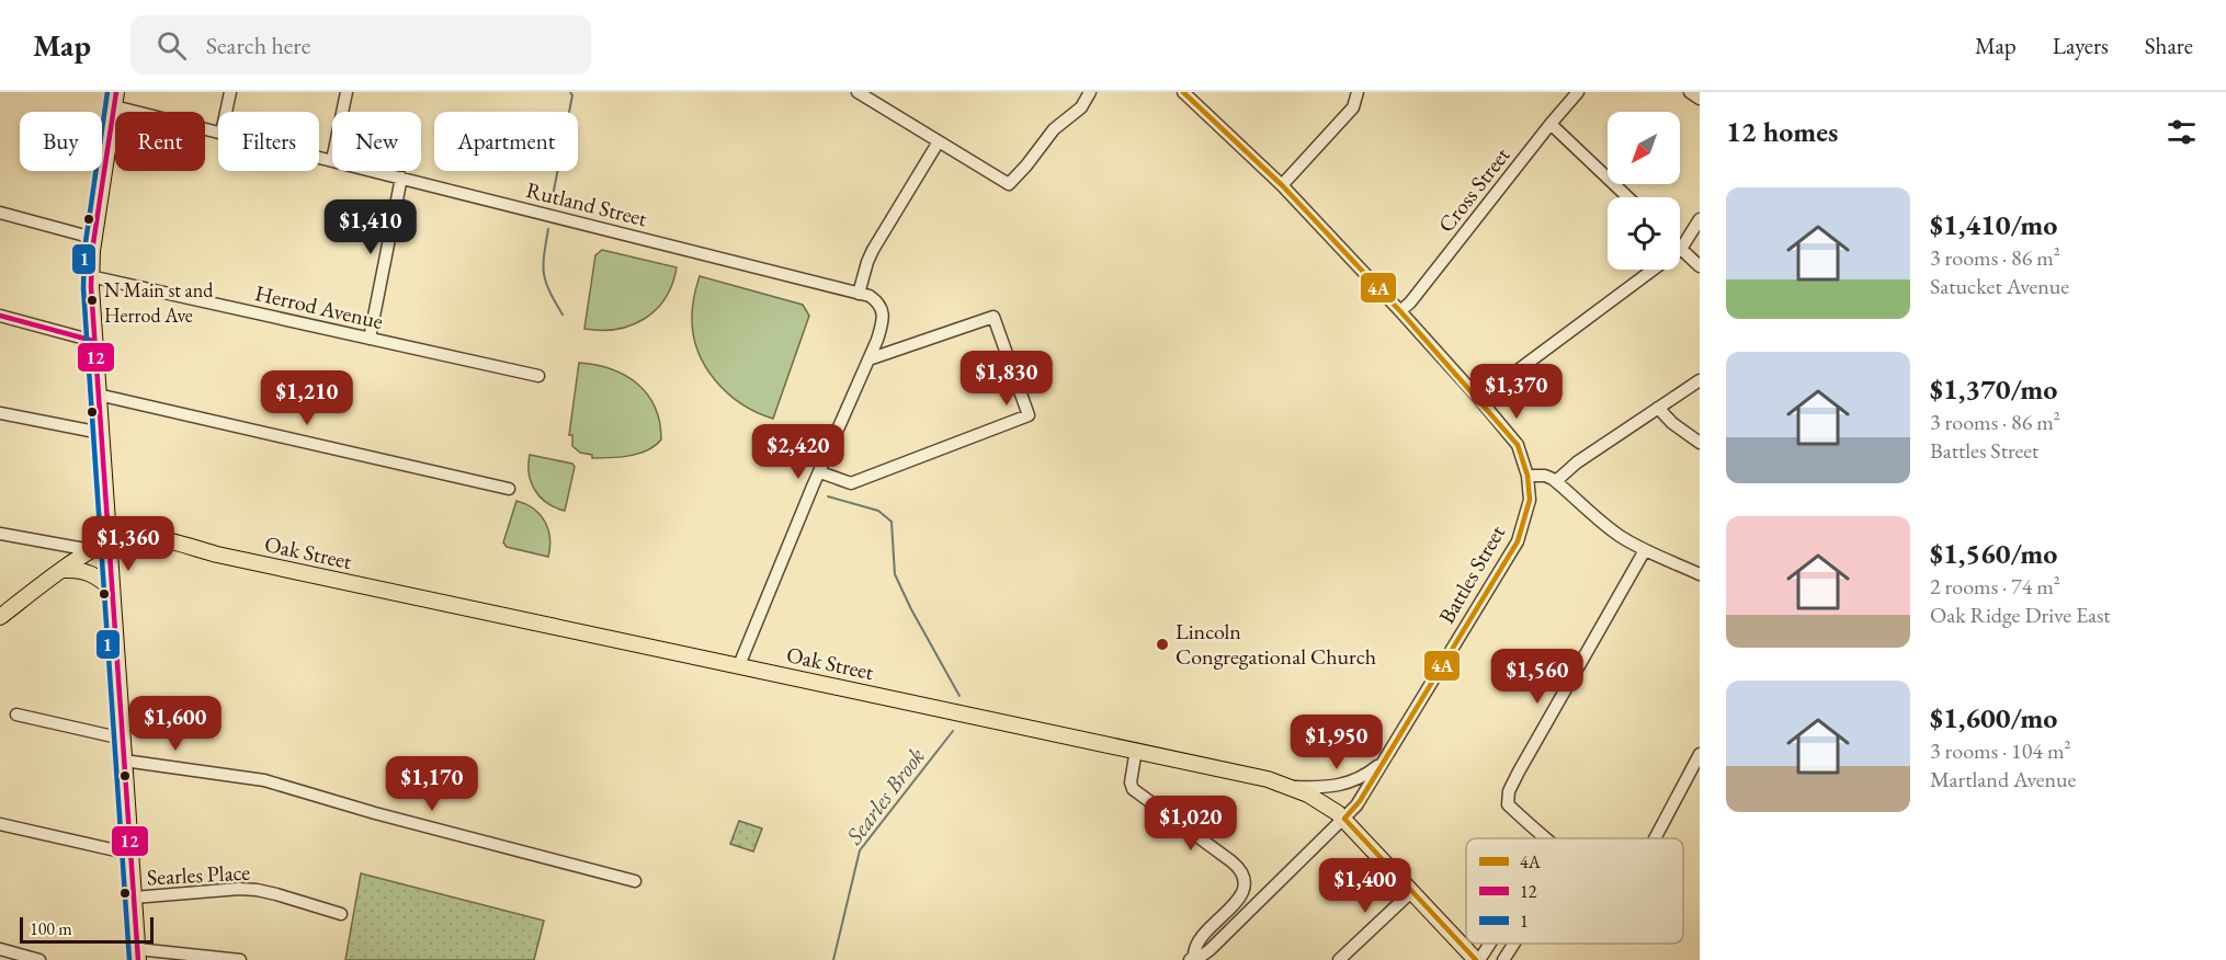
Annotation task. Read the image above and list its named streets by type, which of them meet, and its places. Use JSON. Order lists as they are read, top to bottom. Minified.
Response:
{"streets":{"main road":["Oak Street"],"street":["Cross Street","Rutland Street","Herrod Avenue","Battles Street","Searles Place"]},"crossings":[["Cross Street","Battles Street"],["Oak Street","Battles Street"]],"water":["Searles Brook"],"places":["N Main st and Herrod Ave","Lincoln Congregational Church"],"lines":["transit line 4A","transit line 12","transit line 1"],"legend":["4A","12","1"],"scale_bar":"100 m","north":"bottom left","page":{"header":"Map","search":"Search here","nav":["Map","Layers","Share"],"heading":"12 homes","chip":["Buy","Rent","Filters","New","Apartment"],"list":[{"name":"$1,410/mo","note":"3 rooms · 86 m² · Satucket Avenue"},{"name":"$1,370/mo","note":"3 rooms · 86 m² · Battles Street"},{"name":"$1,560/mo","note":"2 rooms · 74 m² · Oak Ridge Drive East"},{"name":"$1,600/mo","note":"3 rooms · 104 m² · Martland Avenue"}],"price":["$1,410","$1,830","$1,370","$1,210","$2,420","$1,360","$1,560","$1,600","$1,950","$1,170","$1,020","$1,400"],"scale":"100 m"}}
